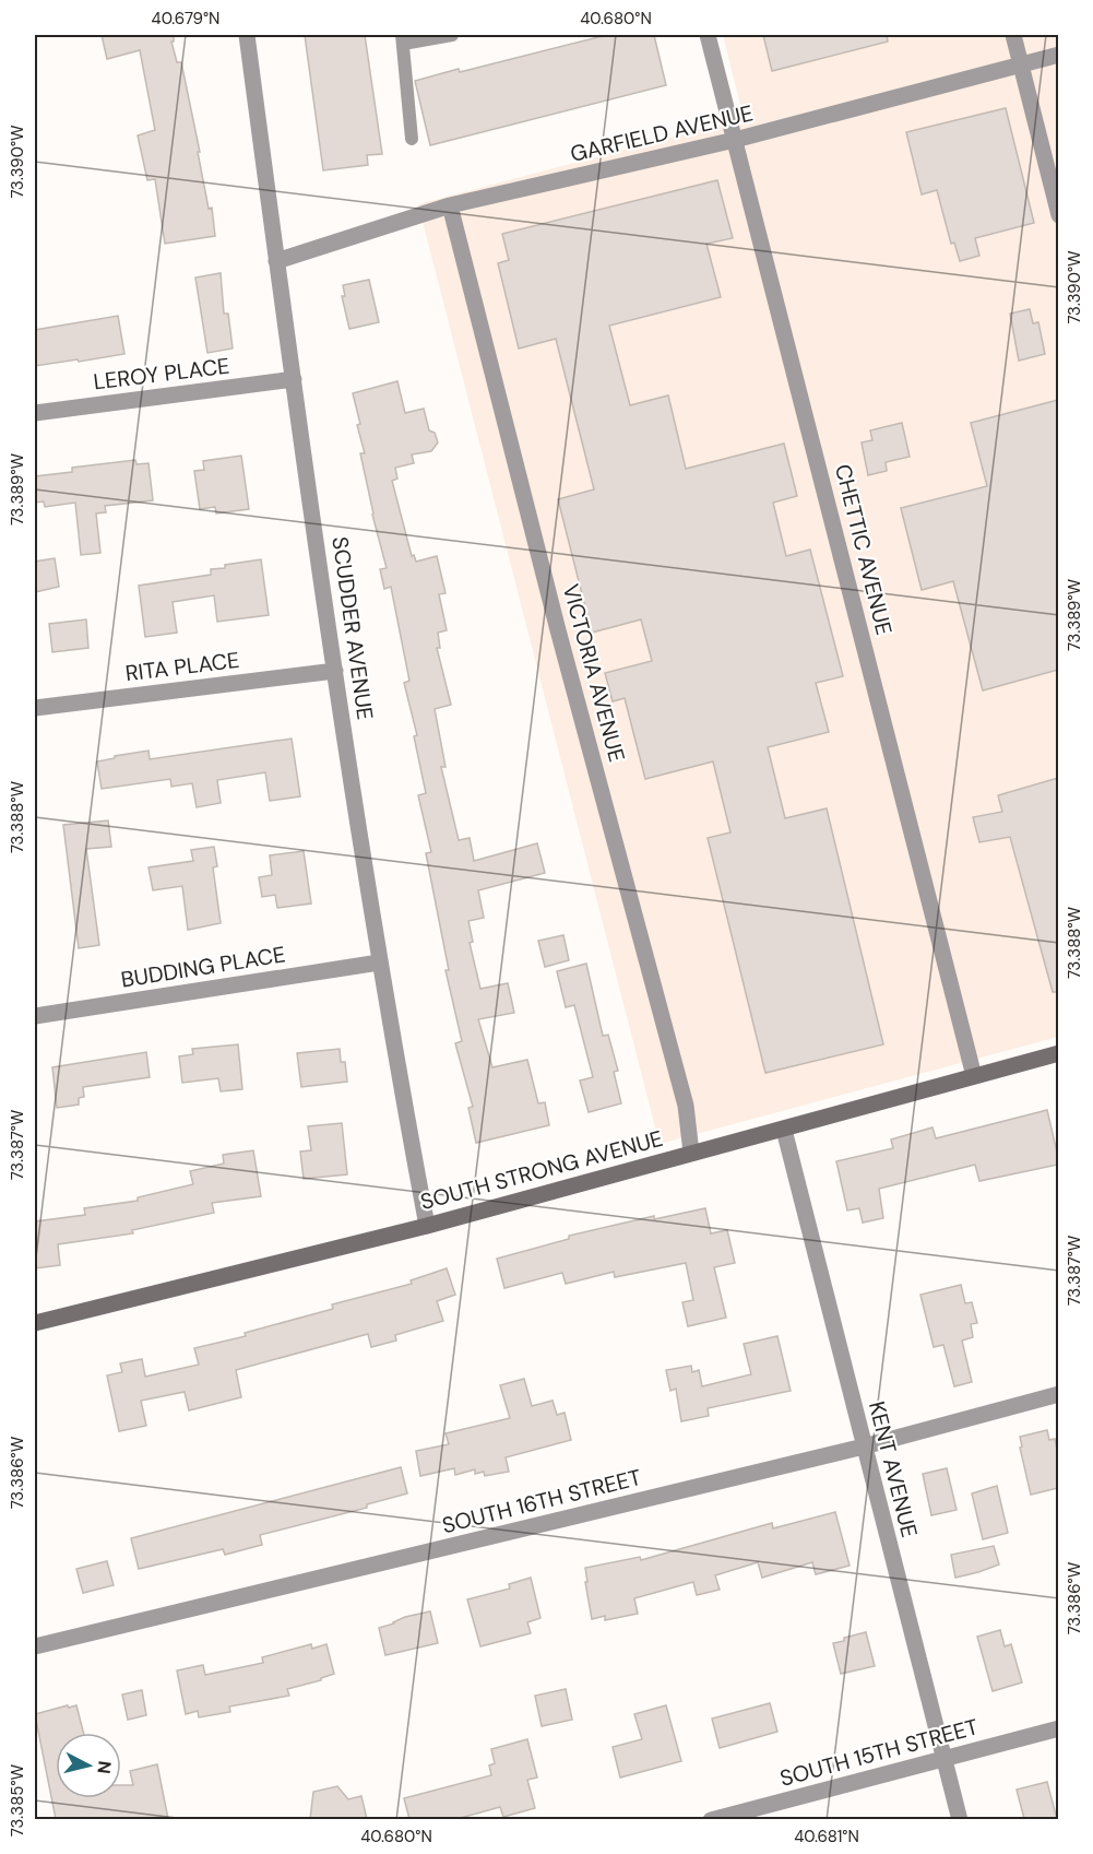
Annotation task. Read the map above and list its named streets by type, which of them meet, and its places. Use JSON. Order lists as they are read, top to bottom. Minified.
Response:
{"streets":{"street":["GARFIELD AVENUE","LEROY PLACE","CHETTIC AVENUE","SCUDDER AVENUE","RITA PLACE","VICTORIA AVENUE","BUDDING PLACE","SOUTH STRONG AVENUE","KENT AVENUE","SOUTH 16TH STREET","SOUTH 15TH STREET"]},"crossings":[["GARFIELD AVENUE","CHETTIC AVENUE"],["GARFIELD AVENUE","SCUDDER AVENUE"],["GARFIELD AVENUE","VICTORIA AVENUE"],["LEROY PLACE","SCUDDER AVENUE"],["CHETTIC AVENUE","SOUTH STRONG AVENUE"],["SCUDDER AVENUE","RITA PLACE"],["SCUDDER AVENUE","BUDDING PLACE"],["SCUDDER AVENUE","SOUTH STRONG AVENUE"],["VICTORIA AVENUE","SOUTH STRONG AVENUE"],["SOUTH STRONG AVENUE","KENT AVENUE"],["KENT AVENUE","SOUTH 16TH STREET"],["KENT AVENUE","SOUTH 15TH STREET"]],"north":"right","coordinates":["40.679°N","40.680°N","73.390°W","73.389°W","73.388°W","73.387°W","73.386°W","73.385°W","40.681°N"]}
